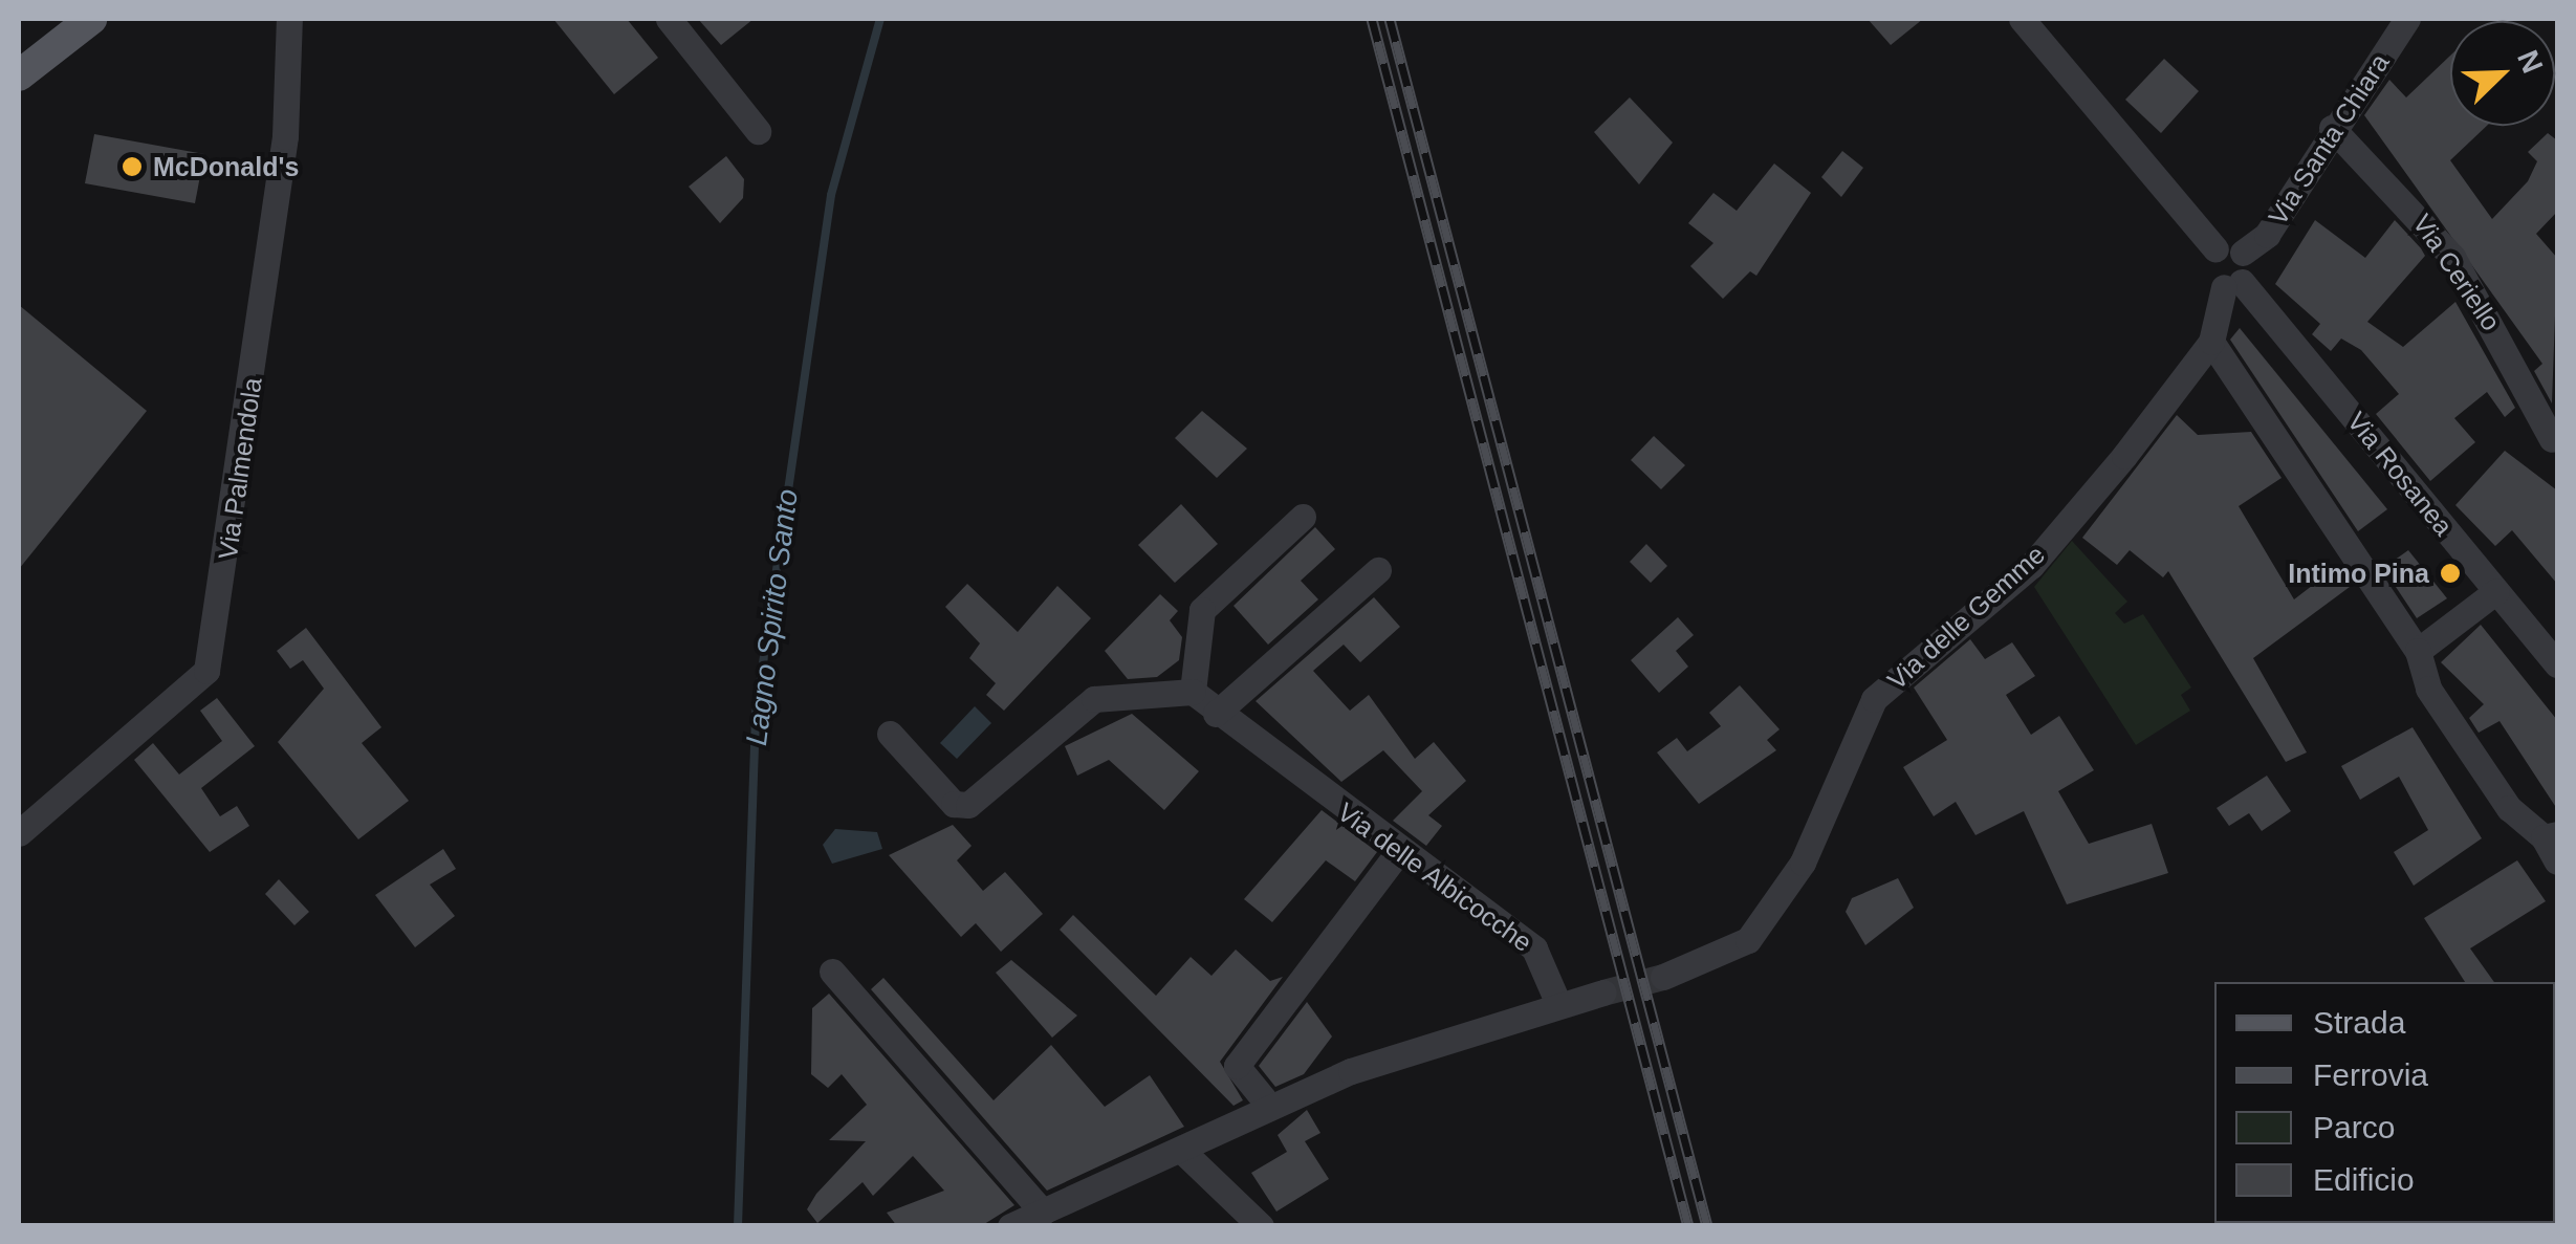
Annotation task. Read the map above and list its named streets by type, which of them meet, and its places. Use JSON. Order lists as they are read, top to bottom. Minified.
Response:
{"streets":{"street":["Via Santa Chiara","Via Ceriello","Via Palmendola","Via Rosanea","Via delle Gemme","Via delle Albicocche"]},"crossings":[["Via Santa Chiara","Via Ceriello"],["Via Rosanea","Via delle Gemme"]],"water":["Lagno Spirito Santo"],"places":["McDonald's","Intimo Pina"],"legend":["Strada","Ferrovia","Parco","Edificio"],"north":"top right"}
